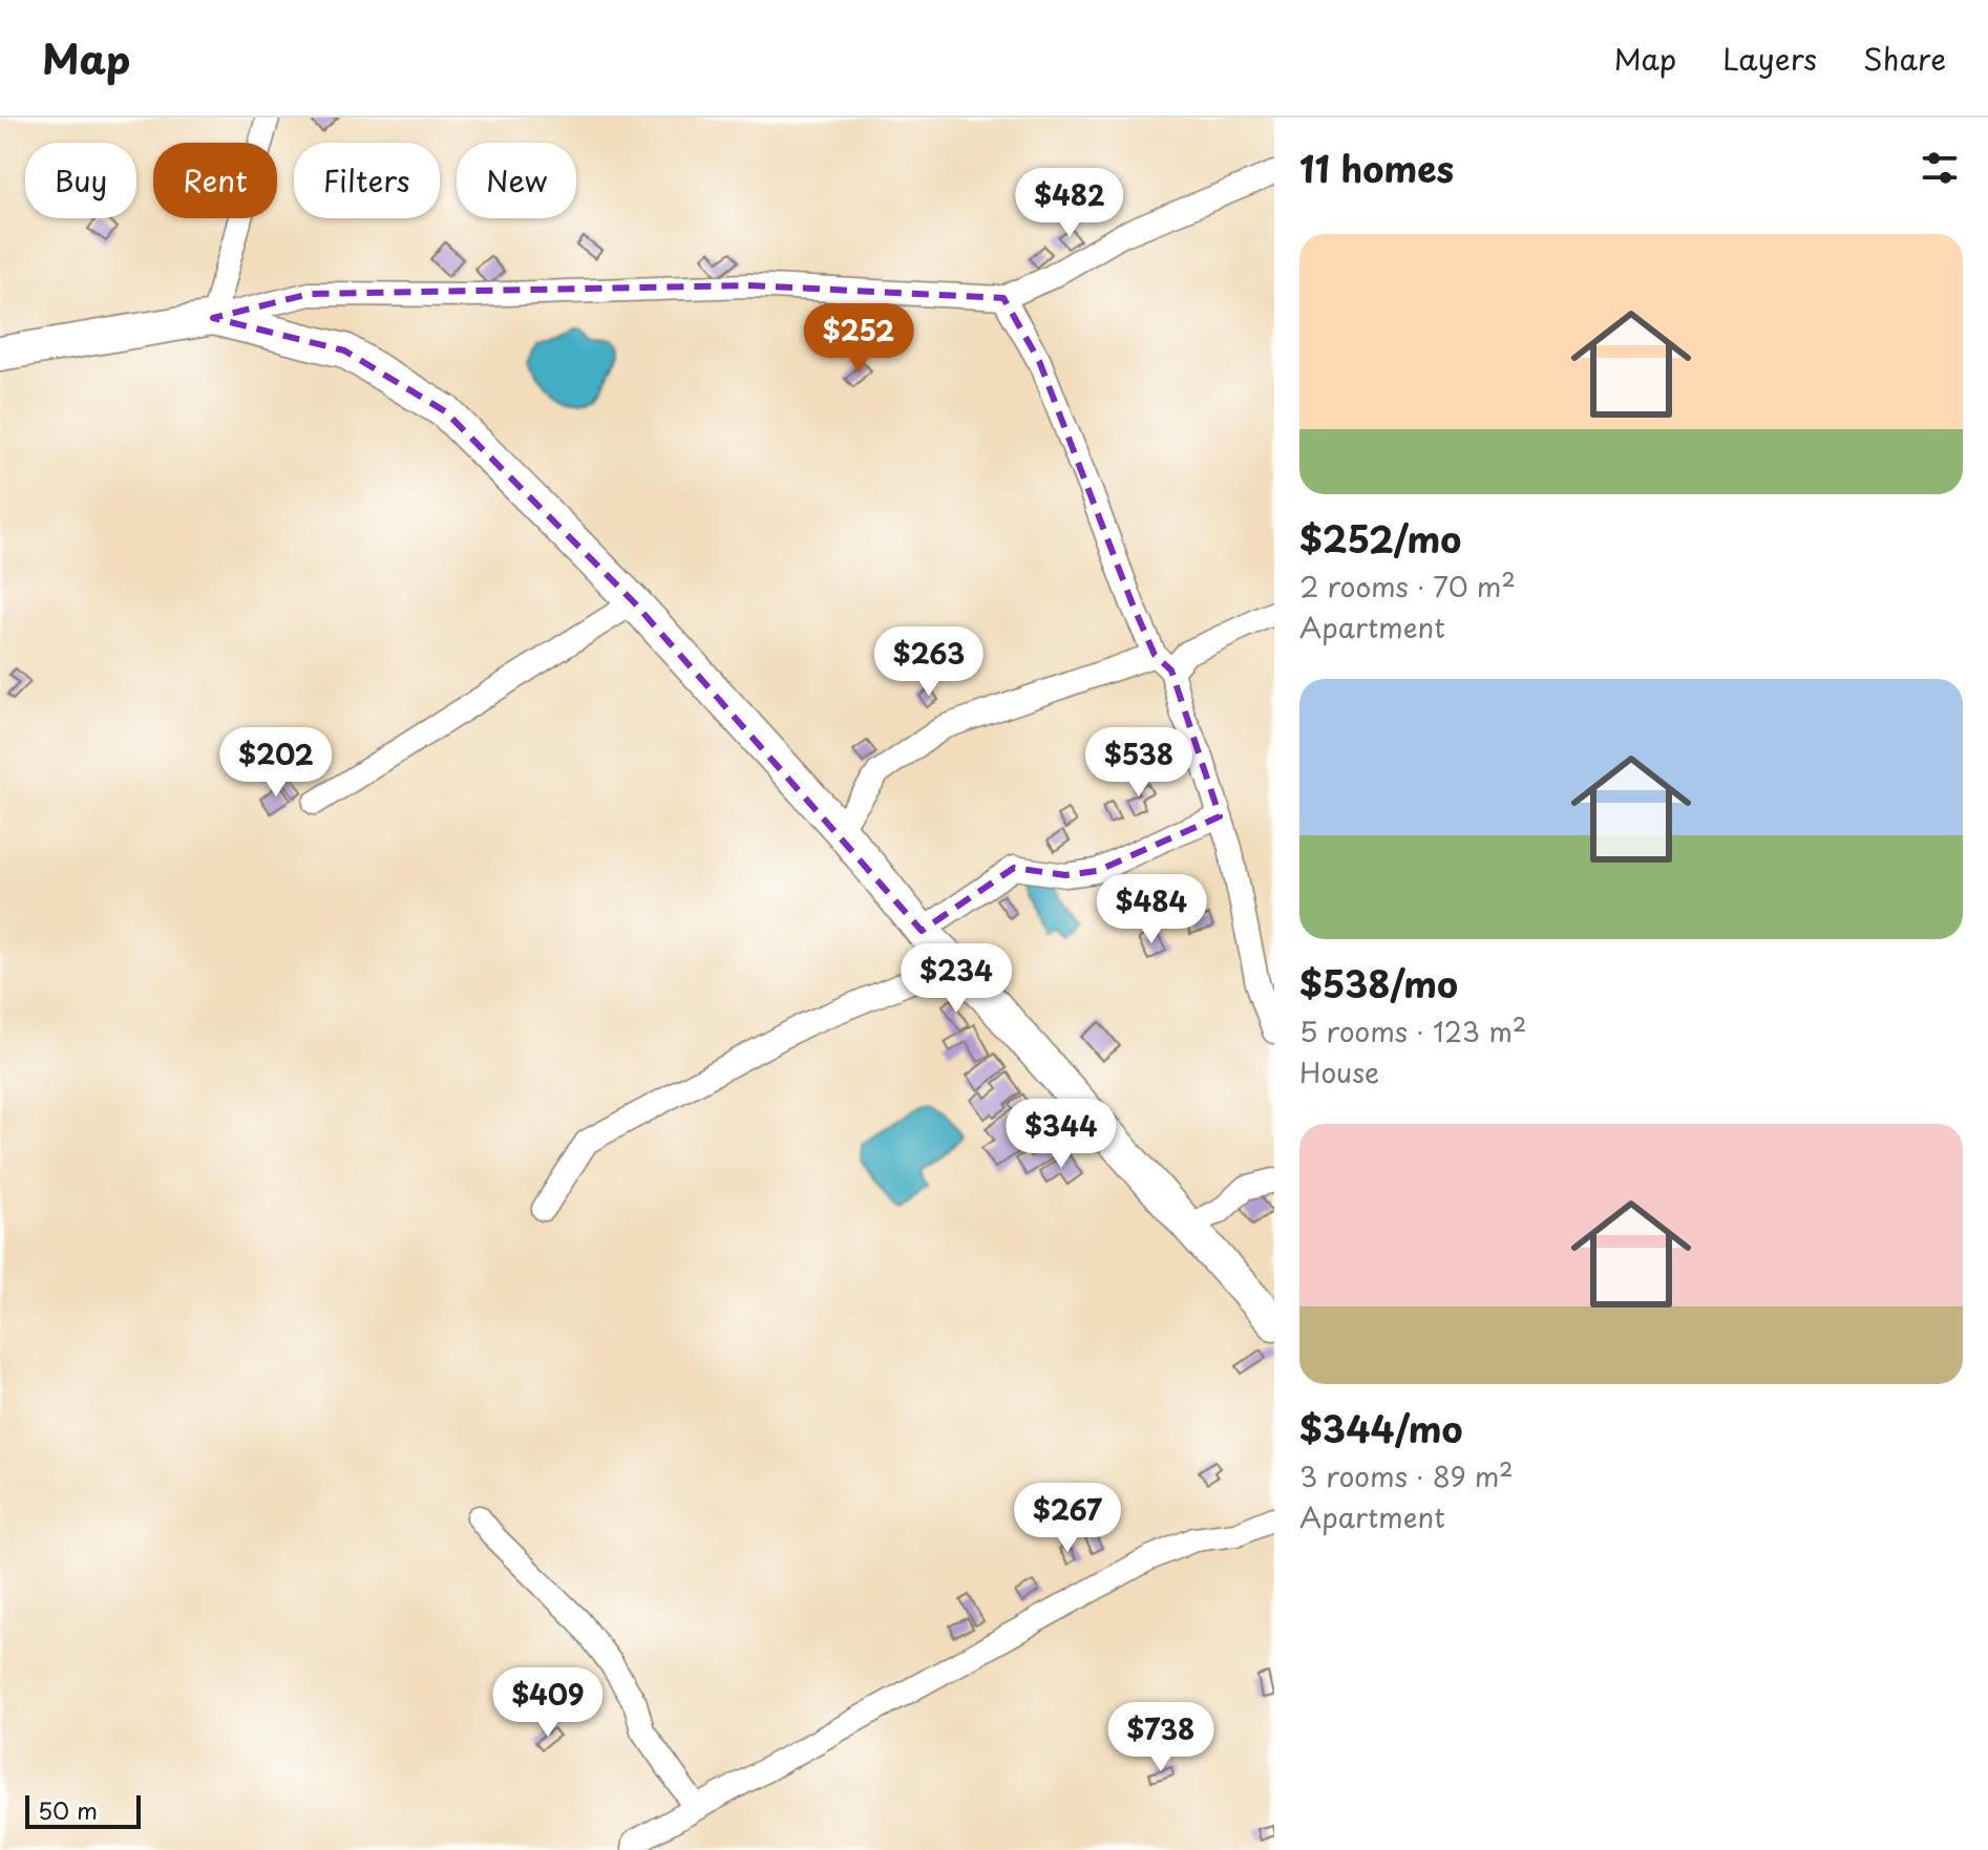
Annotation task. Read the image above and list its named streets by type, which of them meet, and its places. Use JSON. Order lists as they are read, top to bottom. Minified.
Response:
{"scale_bar":"50 m","page":{"header":"Map","nav":["Map","Layers","Share"],"heading":"11 homes","chip":["Buy","Rent","Filters","New"],"price":["$482","$252","$263","$202","$538","$484","$234","$344","$267","$409","$738"],"list":[{"name":"$252/mo","note":"2 rooms · 70 m² · Apartment"},{"name":"$538/mo","note":"5 rooms · 123 m² · House"},{"name":"$344/mo","note":"3 rooms · 89 m² · Apartment"}],"scale":"50 m"}}
